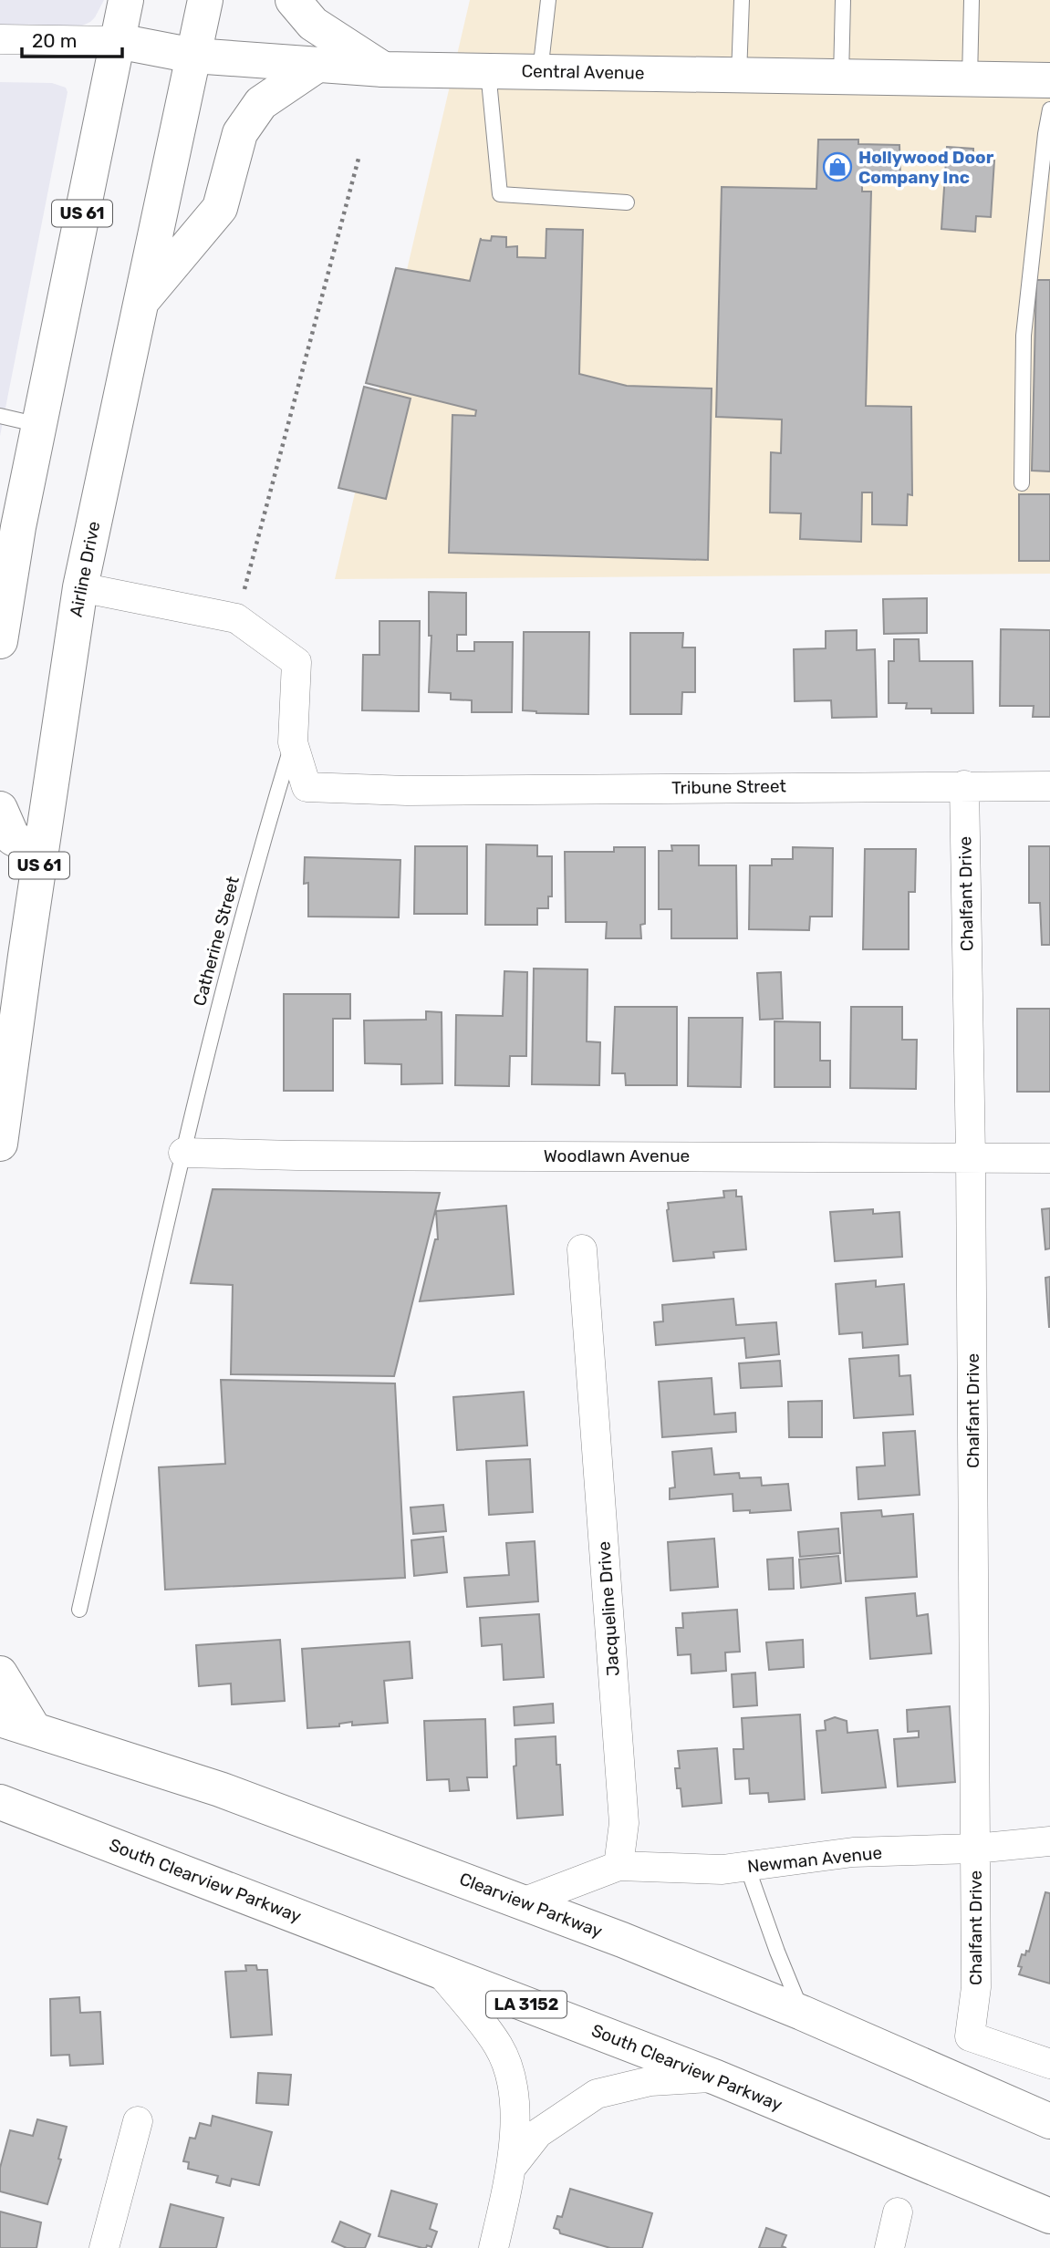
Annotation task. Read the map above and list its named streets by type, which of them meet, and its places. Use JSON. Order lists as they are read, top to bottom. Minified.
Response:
{"streets":{"main road":["Central Avenue","US 61","Airline Drive","South Clearview Parkway","Clearview Parkway","LA 3152"],"street":["Tribune Street","Chalfant Drive","Woodlawn Avenue","Jacqueline Drive","Newman Avenue"],"lane":["Catherine Street"]},"crossings":[["Central Avenue","US 61"],["Central Avenue","Airline Drive"],["Tribune Street","Chalfant Drive"],["Tribune Street","Catherine Street"],["Chalfant Drive","Woodlawn Avenue"],["Chalfant Drive","Newman Avenue"],["Catherine Street","Woodlawn Avenue"],["Jacqueline Drive","Newman Avenue"]],"places":{"shop":["Hollywood Door Company Inc"]},"scale_bar":"20 m"}
